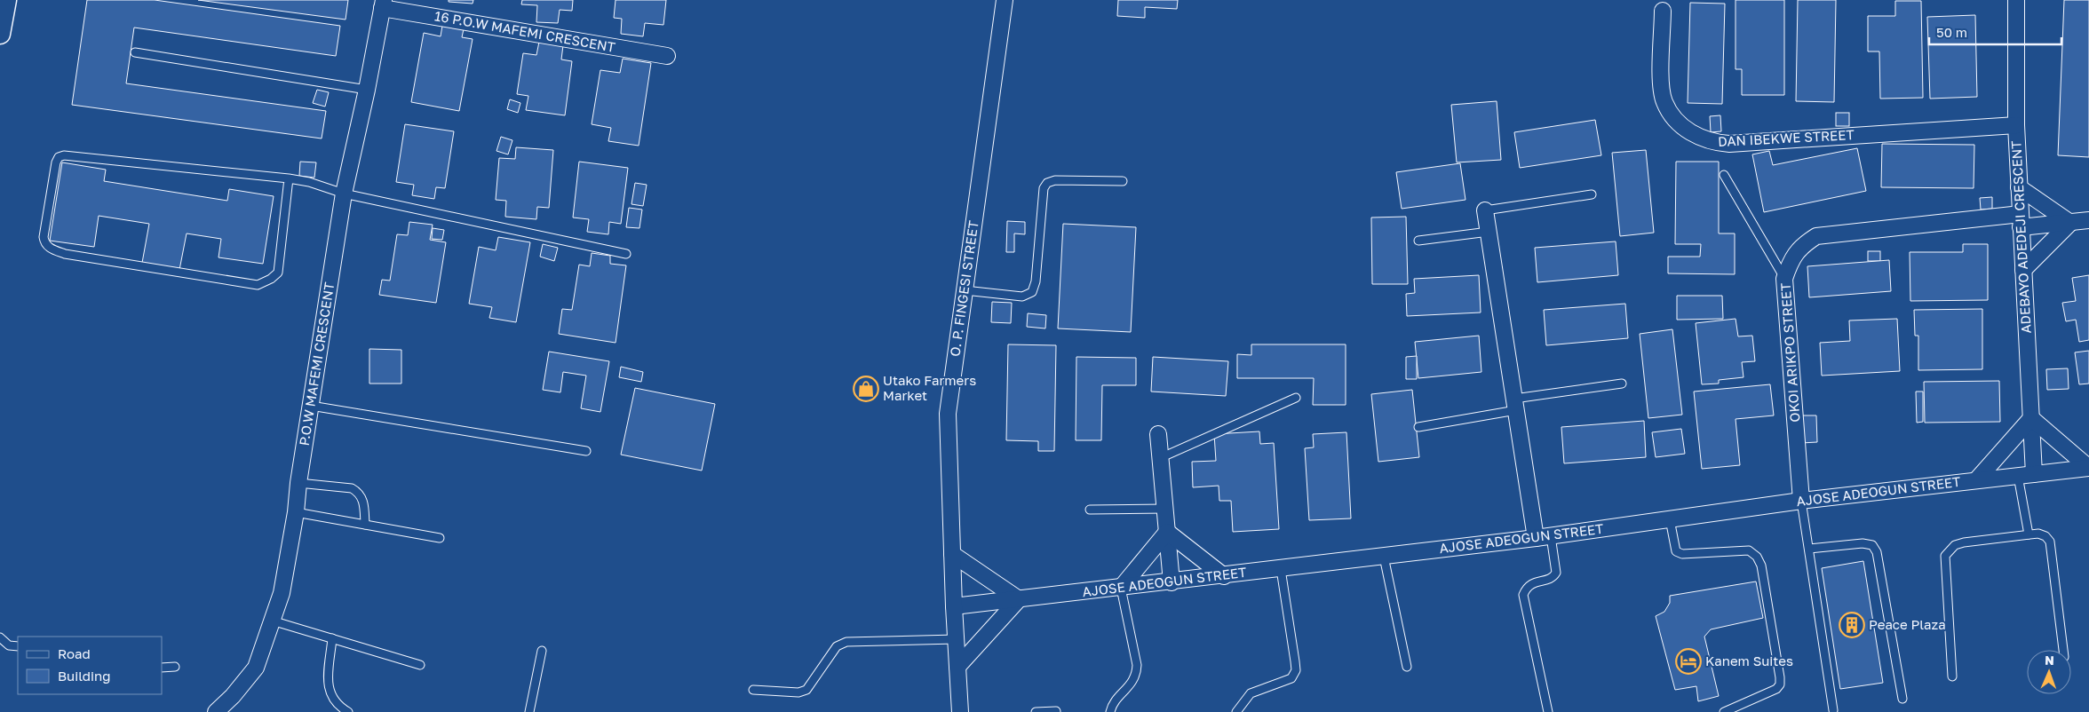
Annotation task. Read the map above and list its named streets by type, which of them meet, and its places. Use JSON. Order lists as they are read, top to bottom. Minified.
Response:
{"streets":{"street":["16 P.O.W MAFEMI CRESCENT","DAN IBEKWE STREET","ADEBAYO ADEDEJI CRESCENT","O. P. FINGESI STREET","OKOI ARIKPO STREET","P.O.W MAFEMI CRESCENT","AJOSE ADEOGUN STREET"]},"crossings":[["16 P.O.W MAFEMI CRESCENT","P.O.W MAFEMI CRESCENT"],["DAN IBEKWE STREET","ADEBAYO ADEDEJI CRESCENT"],["ADEBAYO ADEDEJI CRESCENT","OKOI ARIKPO STREET"],["ADEBAYO ADEDEJI CRESCENT","AJOSE ADEOGUN STREET"],["O. P. FINGESI STREET","AJOSE ADEOGUN STREET"],["OKOI ARIKPO STREET","AJOSE ADEOGUN STREET"]],"places":{"shop":["Utako Farmers Market"],"building":["Peace Plaza"],"hotel":["Kanem Suites"]},"legend":["Road","Building"],"scale_bar":"50 m","north":"top"}
